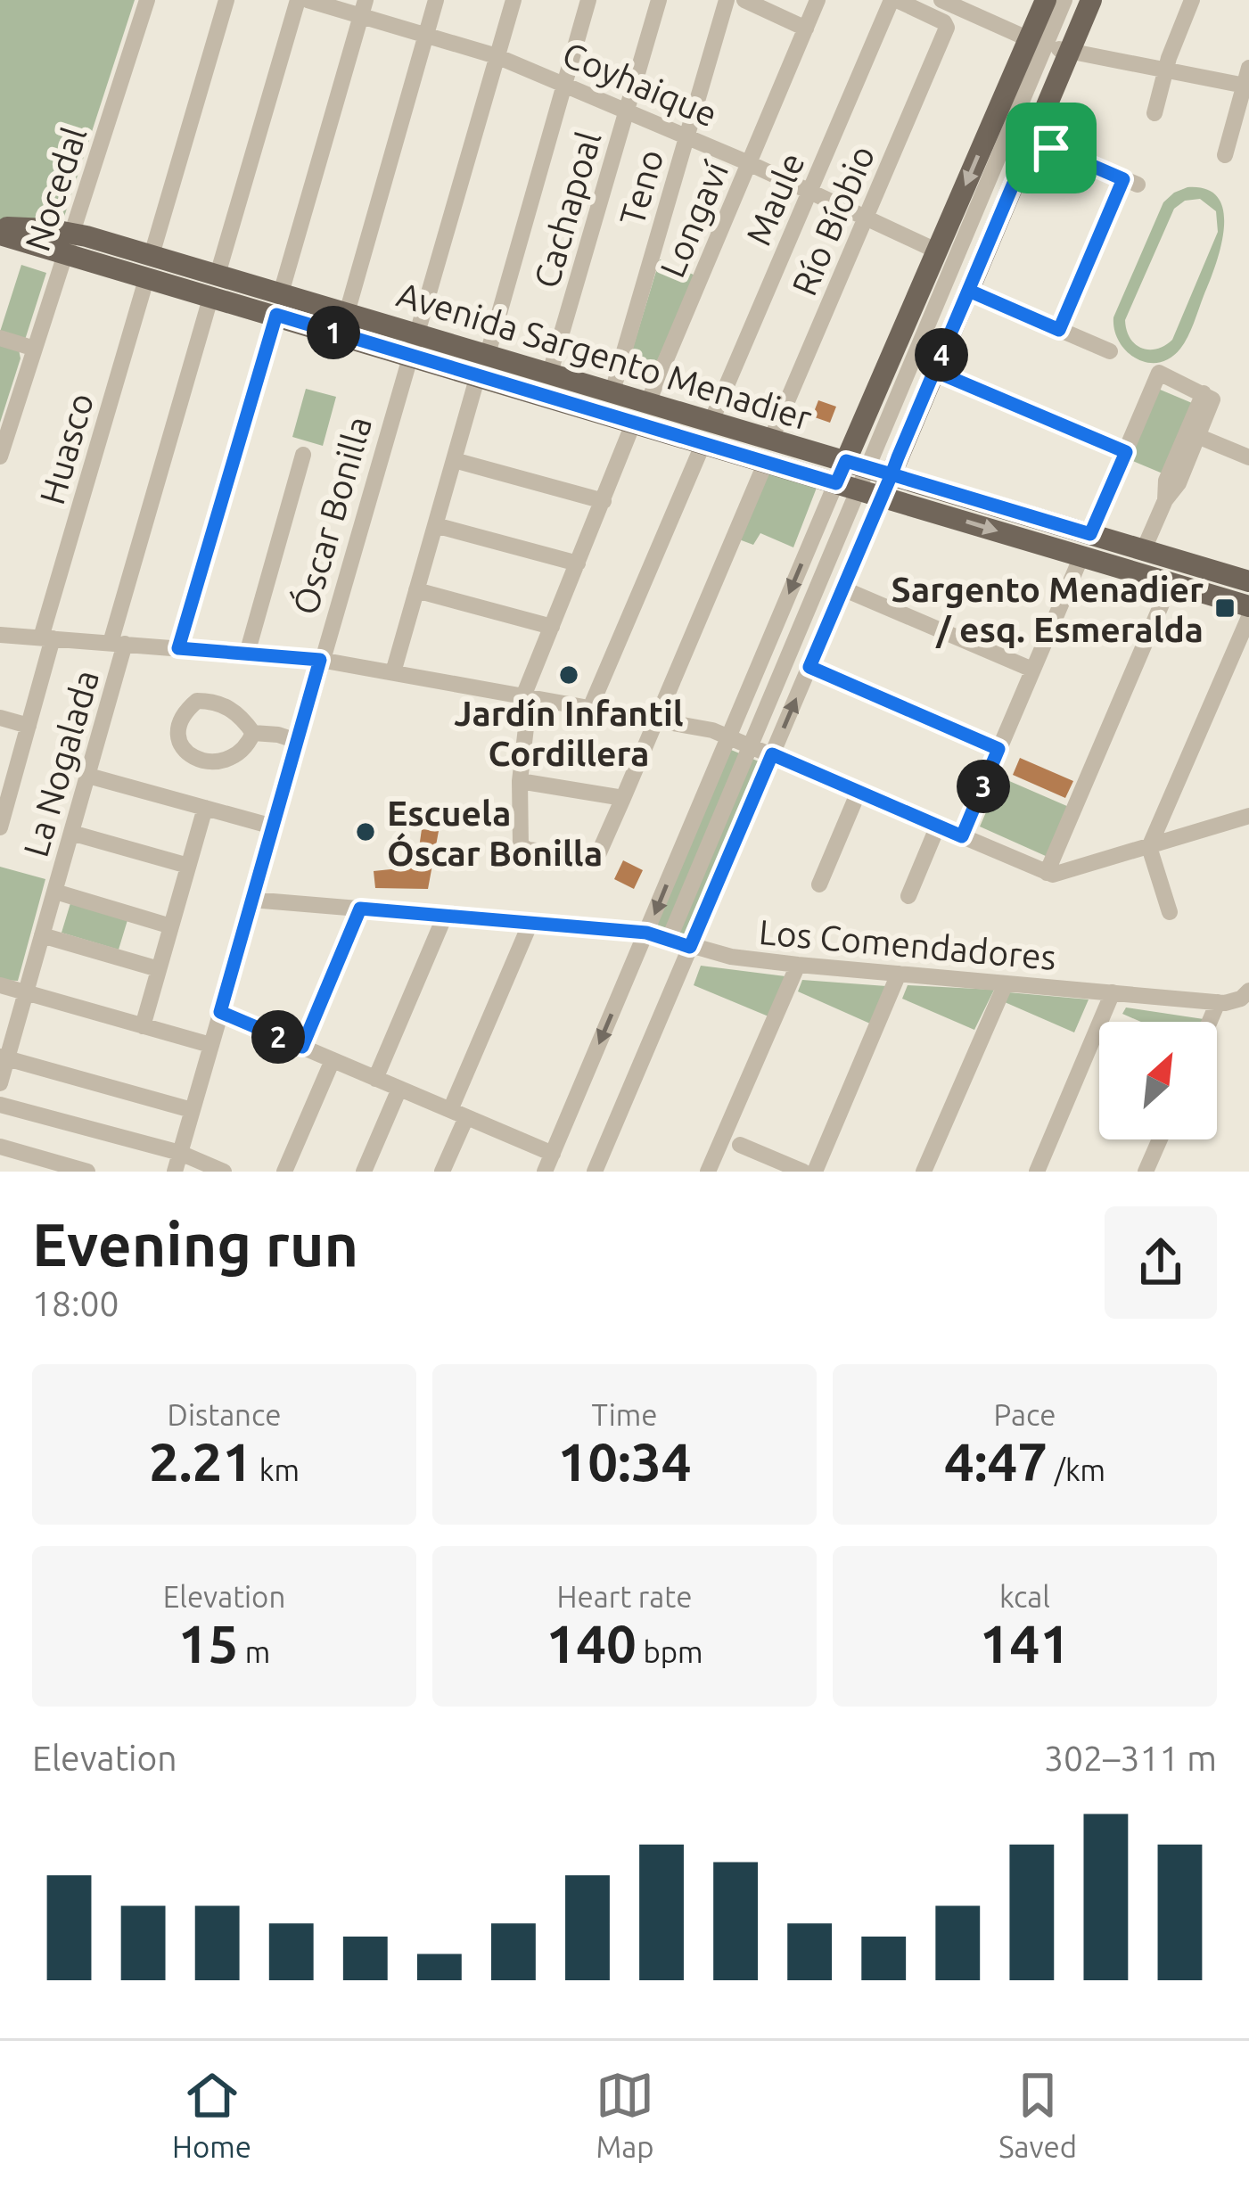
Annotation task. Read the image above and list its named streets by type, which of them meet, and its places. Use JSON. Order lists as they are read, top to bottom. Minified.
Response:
{"streets":{"main road":["Avenida Sargento Menadier"],"street":["Coyhaique","Teno","Nocedal","Maule","Cachapoal","Longaví","Río Bíobio","Huasco","Óscar Bonilla","La Nogalada","Los Comendadores"]},"crossings":[["Coyhaique","Teno"],["Coyhaique","Maule"],["Coyhaique","Cachapoal"],["Coyhaique","Longaví"],["Coyhaique","Río Bíobio"],["Coyhaique","Óscar Bonilla"],["Teno","Avenida Sargento Menadier"],["Nocedal","Avenida Sargento Menadier"],["Maule","Río Bíobio"],["Maule","Avenida Sargento Menadier"],["Cachapoal","Avenida Sargento Menadier"],["Longaví","Avenida Sargento Menadier"],["Río Bíobio","Avenida Sargento Menadier"],["Avenida Sargento Menadier","Huasco"],["Avenida Sargento Menadier","Óscar Bonilla"],["Avenida Sargento Menadier","La Nogalada"],["Óscar Bonilla","Los Comendadores"]],"places":{"transit":["Sargento Menadier / esq. Esmeralda"],"other":["Jardín Infantil Cordillera","Escuela Óscar Bonilla"]},"north":"top right","page":{"pins":["1","4","3","2"],"heading":["Evening run","18:00"],"stats":[["Distance","2.21 km"],["Time","10:34"],["Pace","4:47 /km"],["Elevation","15 m"],["Heart rate","140 bpm"],["kcal","141"]],"chart":["Elevation","302–311 m"],"tabs":["Home","Map","Saved"]}}
